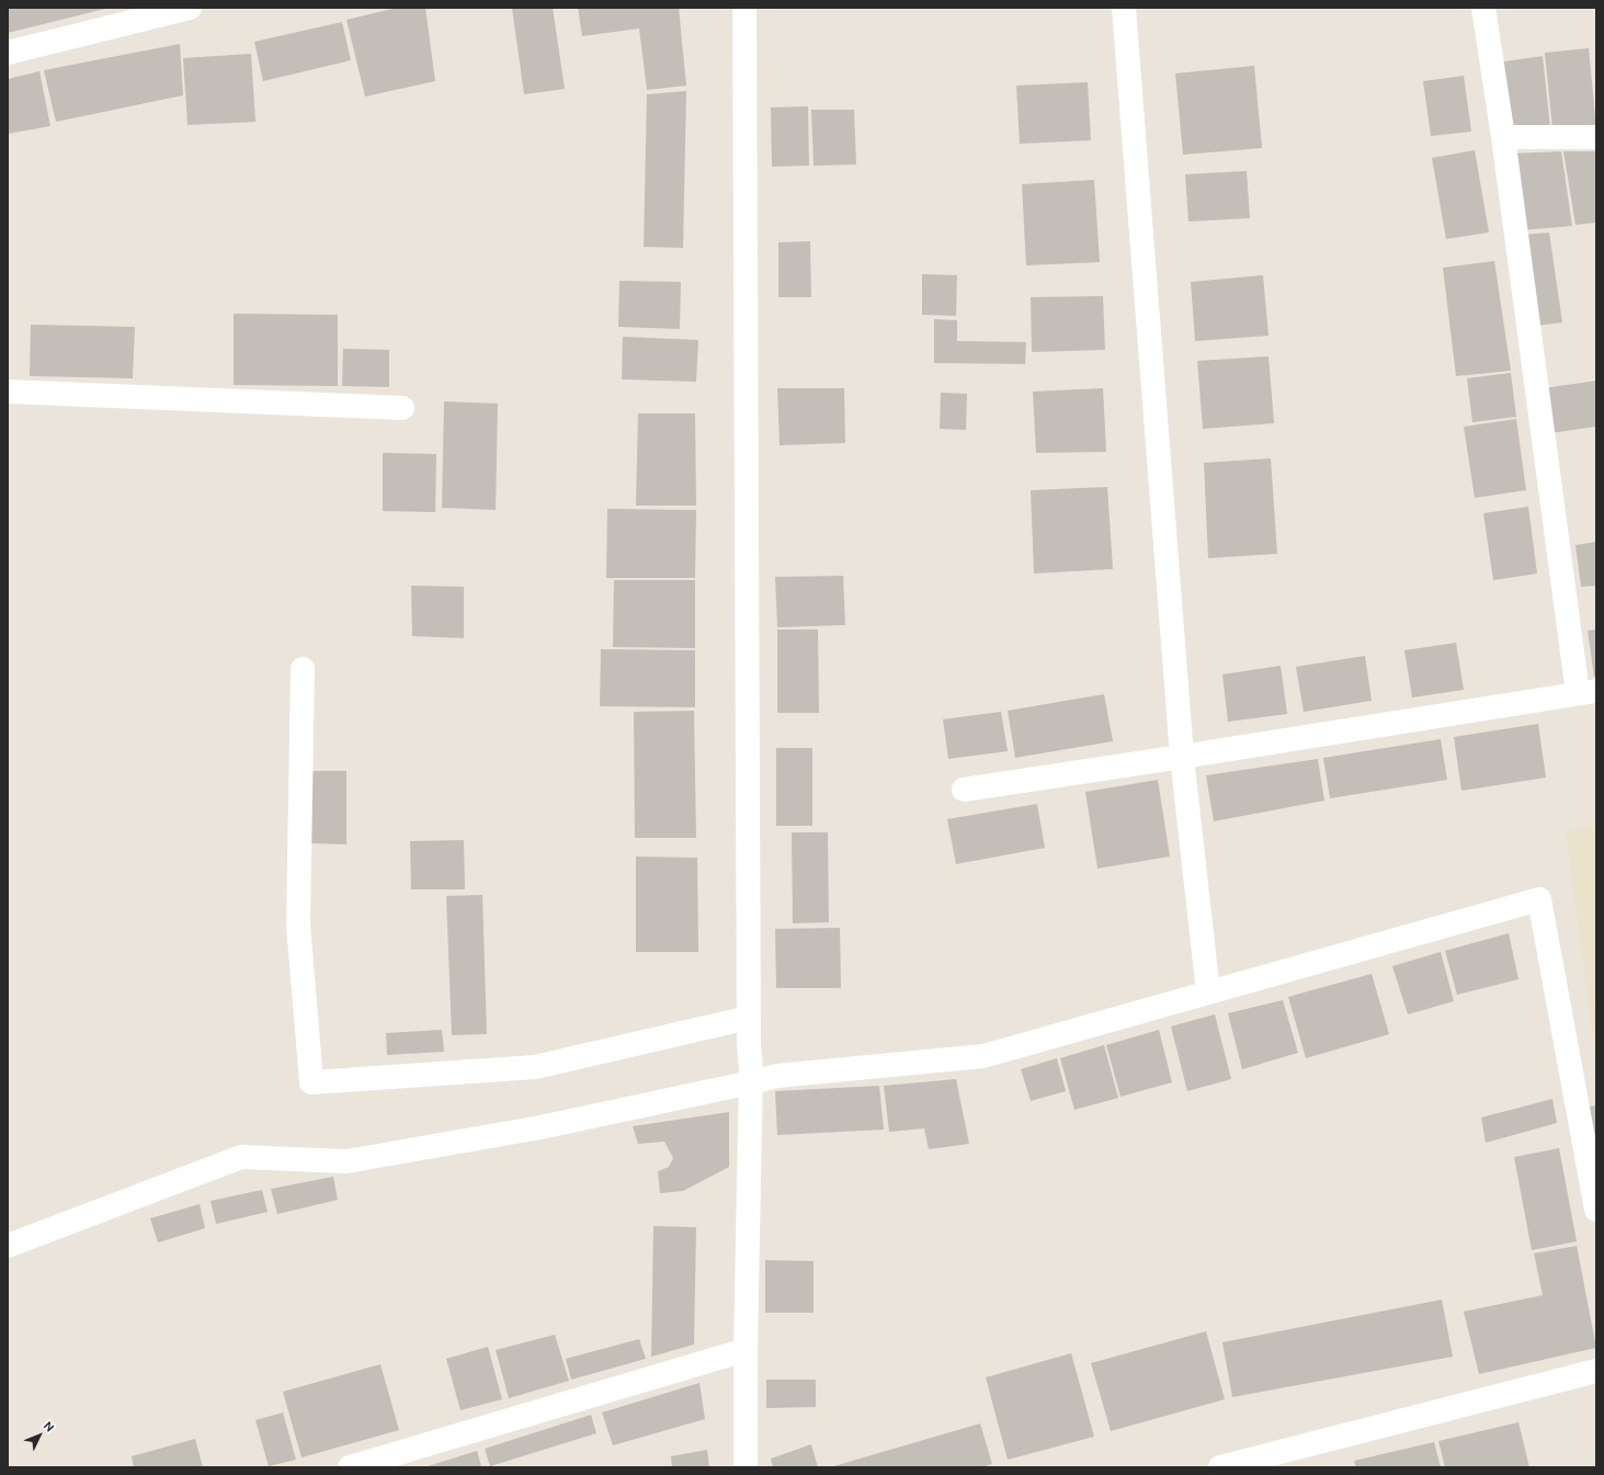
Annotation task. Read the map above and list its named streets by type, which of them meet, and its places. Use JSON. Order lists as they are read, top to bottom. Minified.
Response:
{"north":"top right"}
